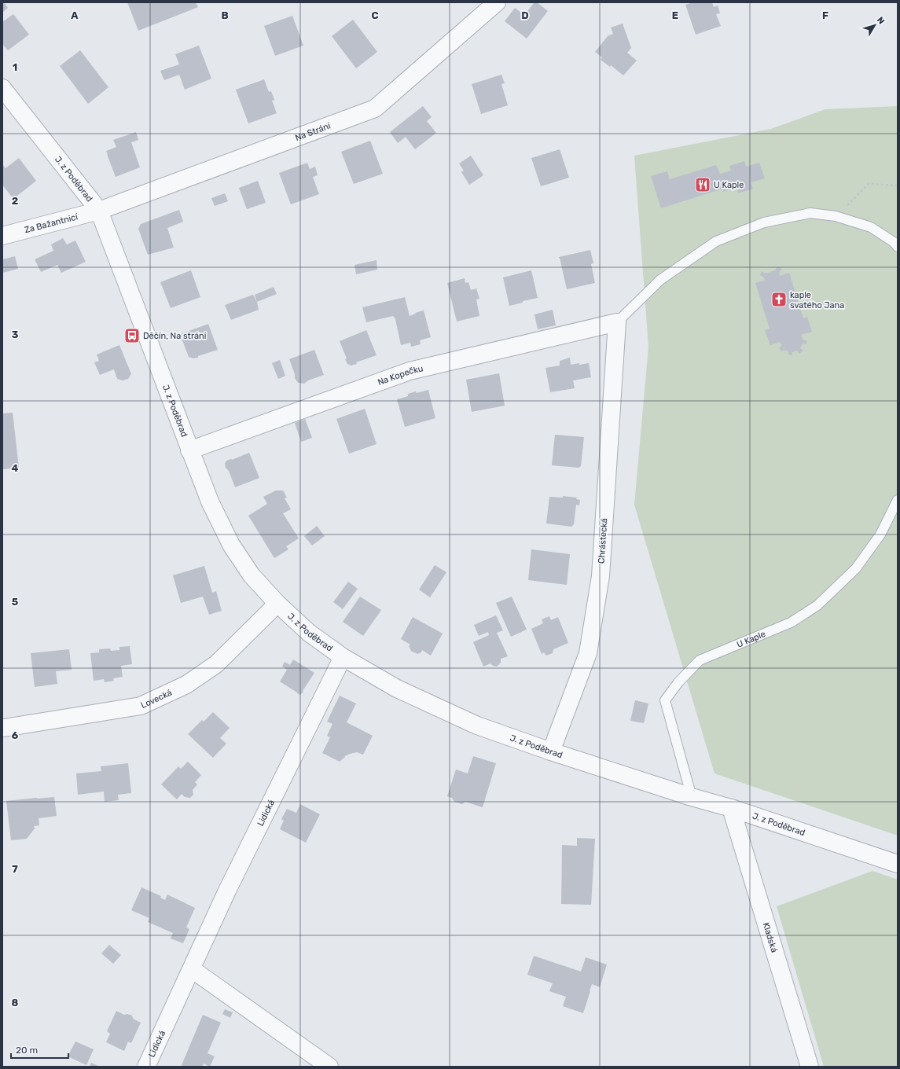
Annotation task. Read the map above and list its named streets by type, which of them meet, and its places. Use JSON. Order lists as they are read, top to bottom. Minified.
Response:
{"streets":{"street":["Na Stráni","J. z Poděbrad","Za Bažantnicí","Na Kopečku","Chrástecká","Lovecká","Lidická","Kladská"],"lane":["U Kaple"]},"crossings":[["Na Stráni","J. z Poděbrad"],["Na Stráni","Za Bažantnicí"],["J. z Poděbrad","Za Bažantnicí"],["J. z Poděbrad","Na Kopečku"],["J. z Poděbrad","Chrástecká"],["J. z Poděbrad","U Kaple"],["J. z Poděbrad","Lovecká"],["J. z Poděbrad","Lidická"],["J. z Poděbrad","Kladská"],["Na Kopečku","Chrástecká"]],"places":{"restaurant":["U Kaple"],"church":["kaple svatého Jana"],"bus stop":["Děčín, Na stráni"]},"scale_bar":"20 m","north":"top right","grid":{"columns":["A","B","C","D","E","F"],"rows":["1","2","3","4","5","6","7","8"]}}
